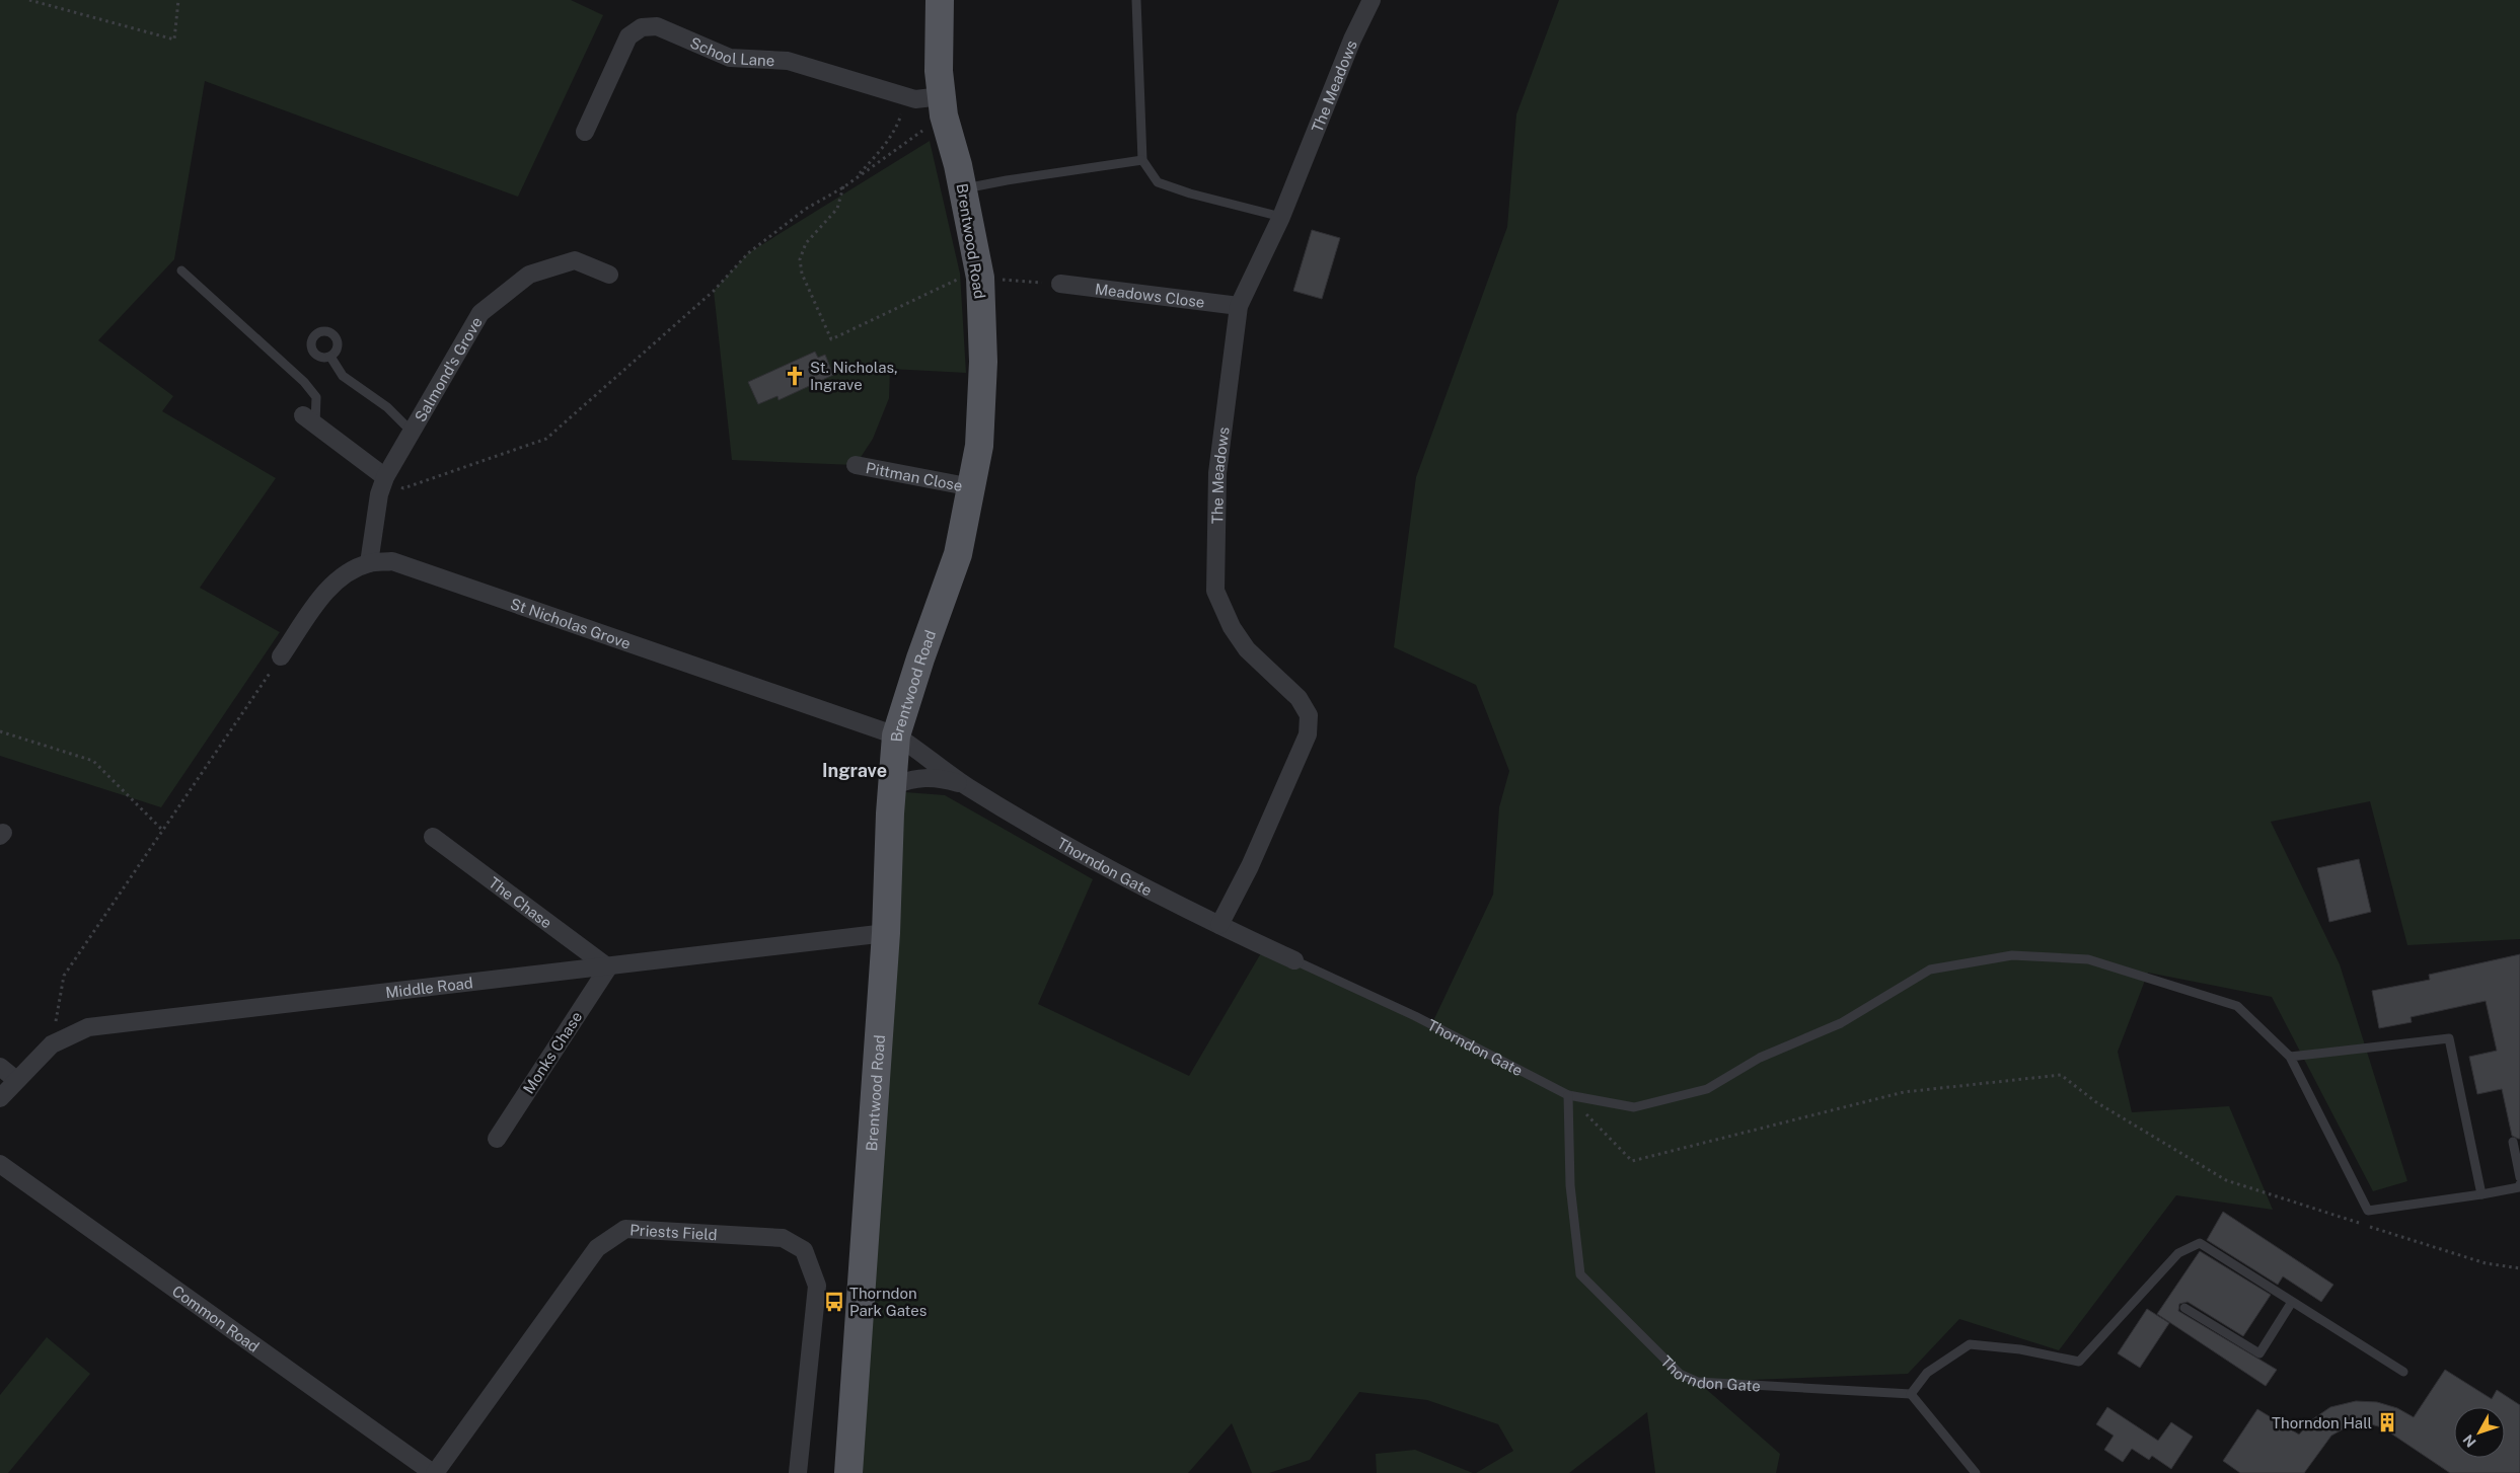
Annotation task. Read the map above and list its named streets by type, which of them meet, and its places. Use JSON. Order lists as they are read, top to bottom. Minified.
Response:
{"streets":{"main road":["Brentwood Road"],"street":["School Lane","The Meadows","Meadows Close","Salmond's Grove","Pittman Close","St Nicholas Grove","Thorndon Gate","The Chase","Middle Road","Monks Chase","Priests Field","Common Road"]},"crossings":[["School Lane","Brentwood Road"],["The Meadows","Meadows Close"],["The Meadows","Thorndon Gate"],["Brentwood Road","Pittman Close"],["Brentwood Road","St Nicholas Grove"],["Brentwood Road","Thorndon Gate"],["Brentwood Road","Middle Road"],["Salmond's Grove","St Nicholas Grove"],["St Nicholas Grove","Thorndon Gate"],["The Chase","Middle Road"],["The Chase","Monks Chase"],["Middle Road","Monks Chase"],["Priests Field","Common Road"]],"districts":["Ingrave"],"places":{"church":["St. Nicholas, Ingrave"],"bus stop":["Thorndon Park Gates"],"building":["Thorndon Hall"]},"north":"bottom left"}
